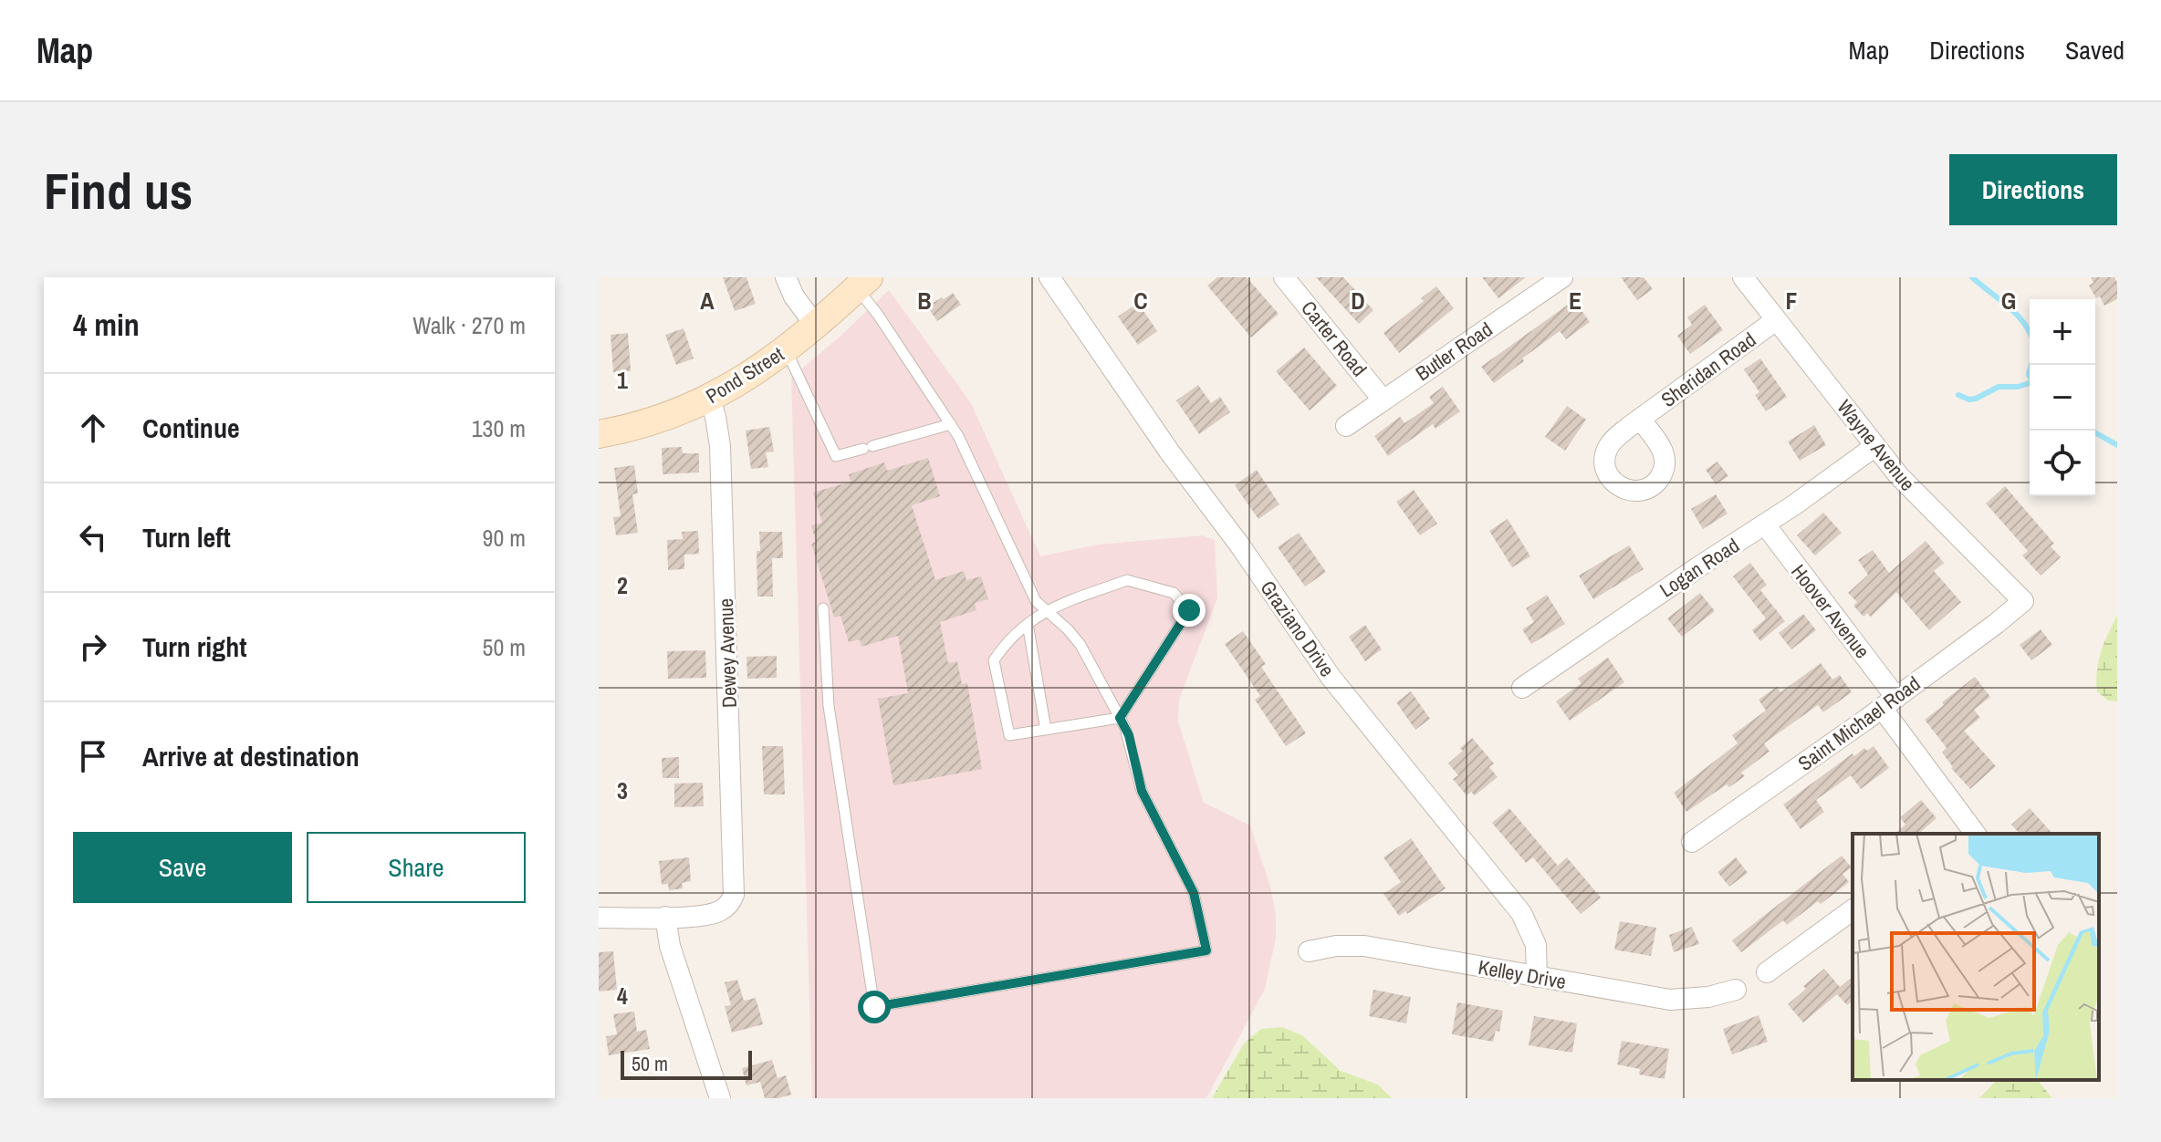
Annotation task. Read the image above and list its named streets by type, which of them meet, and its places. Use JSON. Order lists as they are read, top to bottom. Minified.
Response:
{"streets":{"main road":["Pond Street"],"street":["Carter Road","Butler Road","Sheridan Road","Wayne Avenue","Logan Road","Hoover Avenue","Graziano Drive","Dewey Avenue","Saint Michael Road","Kelley Drive"]},"crossings":[["Carter Road","Butler Road"],["Sheridan Road","Wayne Avenue"],["Pond Street","Dewey Avenue"],["Wayne Avenue","Logan Road"],["Wayne Avenue","Saint Michael Road"],["Logan Road","Hoover Avenue"],["Hoover Avenue","Saint Michael Road"],["Graziano Drive","Kelley Drive"]],"scale_bar":"50 m","page":{"header":"Map","nav":["Map","Directions","Saved"],"buttons":["Directions",["Save","Share"]],"title":"Find us","heading":["4 min","Walk · 270 m"],"map_buttons":["+","−"],"list":[["Continue","130 m"],["Turn left","90 m"],["Turn right","50 m"],"Arrive at destination"],"scale":"50 m"},"grid":{"columns":["A","B","C","D","E","F","G"],"rows":["1","2","3","4"]}}
